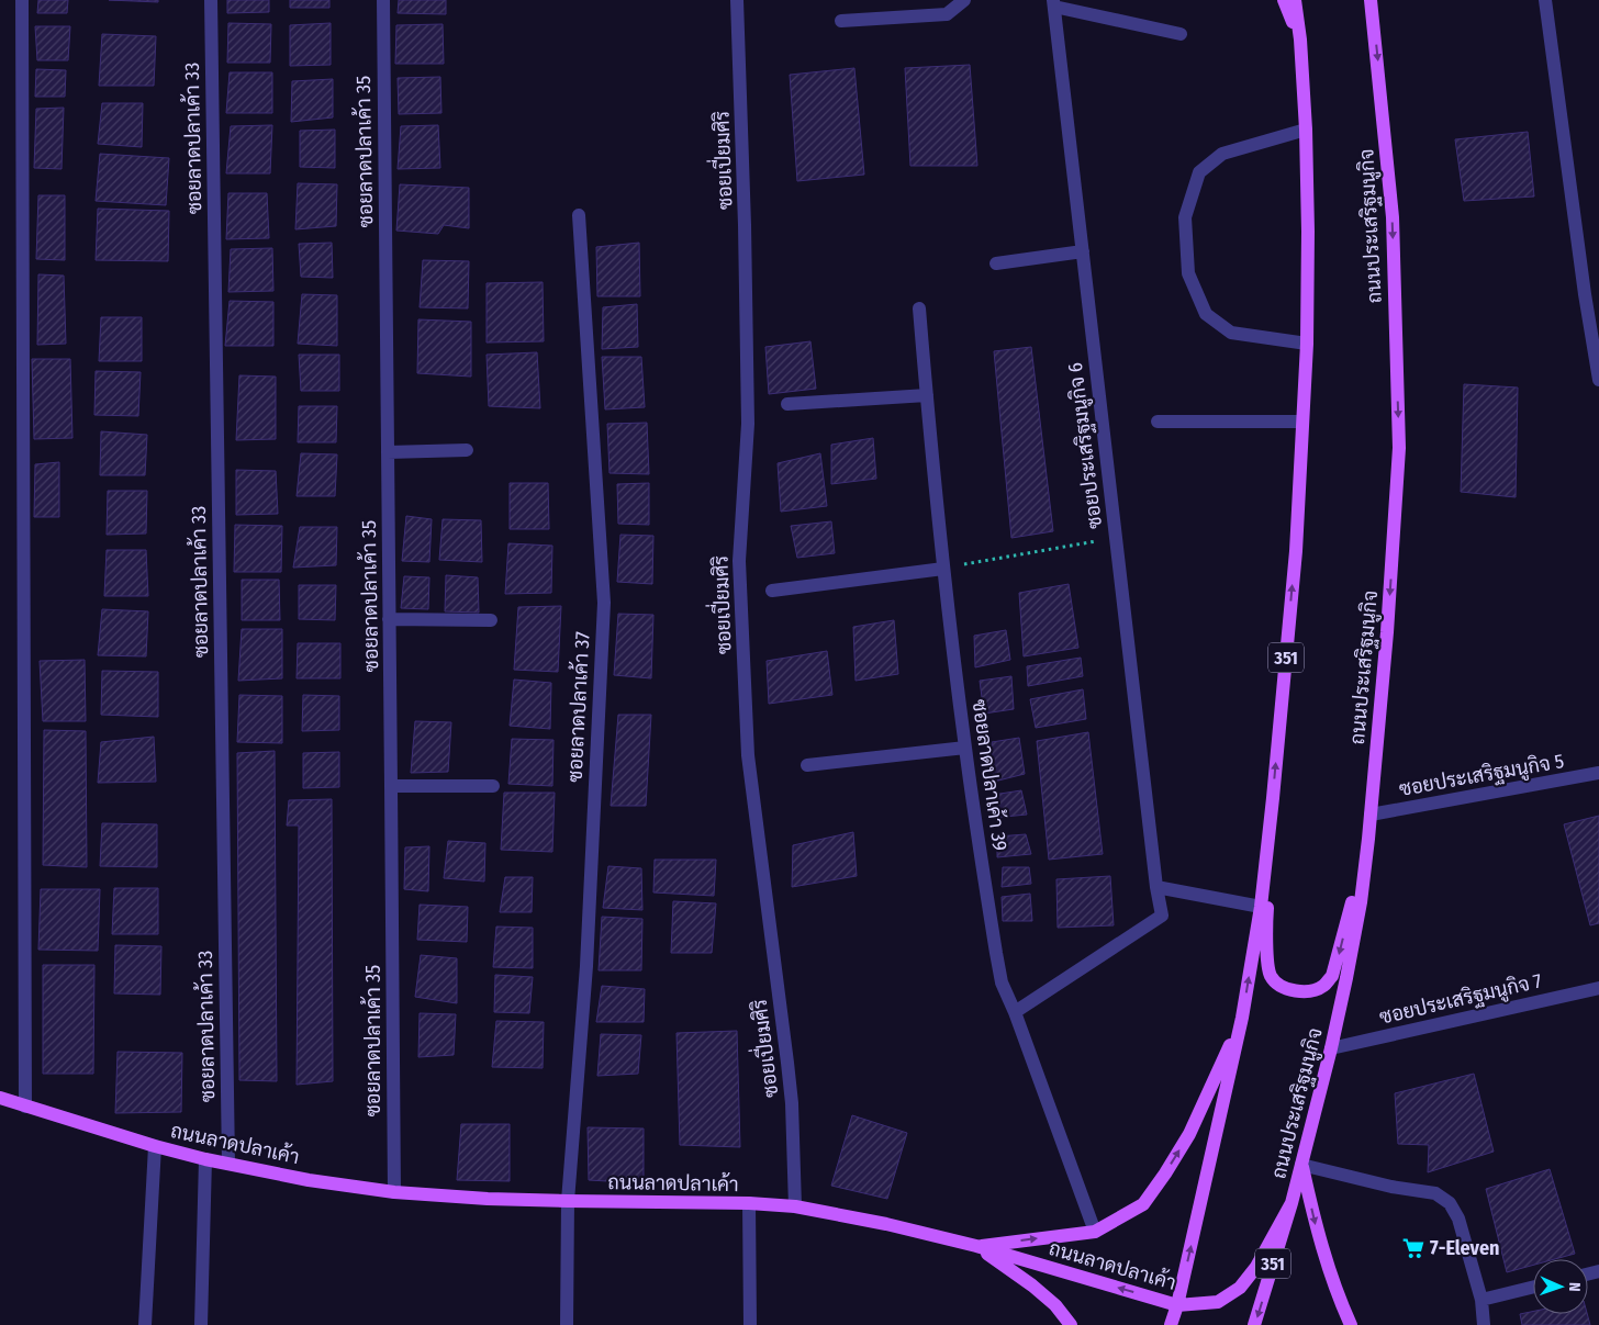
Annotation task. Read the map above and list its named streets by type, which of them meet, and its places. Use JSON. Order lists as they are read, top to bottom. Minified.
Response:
{"streets":{"main road":["ถนนประเสริฐมนูกิจ","351","ถนนลาดปลาเค้า"],"street":["ซอยลาดปลาเค้า 33","ซอยลาดปลาเค้า 35","ซอยเปี่ยมศิริ","ซอยประเสริฐมนูกิจ 6","ซอยลาดปลาเค้า 37","ซอยลาดปลาเค้า 39","ซอยประเสริฐมนูกิจ 5","ซอยประเสริฐมนูกิจ 7"]},"crossings":[["ซอยลาดปลาเค้า 33","ถนนลาดปลาเค้า"],["ซอยลาดปลาเค้า 35","ถนนลาดปลาเค้า"],["ซอยเปี่ยมศิริ","ถนนลาดปลาเค้า"],["ถนนประเสริฐมนูกิจ","ซอยประเสริฐมนูกิจ 5"],["ถนนประเสริฐมนูกิจ","ซอยประเสริฐมนูกิจ 7"],["ถนนประเสริฐมนูกิจ","ถนนลาดปลาเค้า"],["ซอยประเสริฐมนูกิจ 6","ซอยลาดปลาเค้า 39"],["351","ถนนลาดปลาเค้า"],["ซอยลาดปลาเค้า 37","ถนนลาดปลาเค้า"]],"places":{"supermarket":["7-Eleven"]},"north":"right"}
